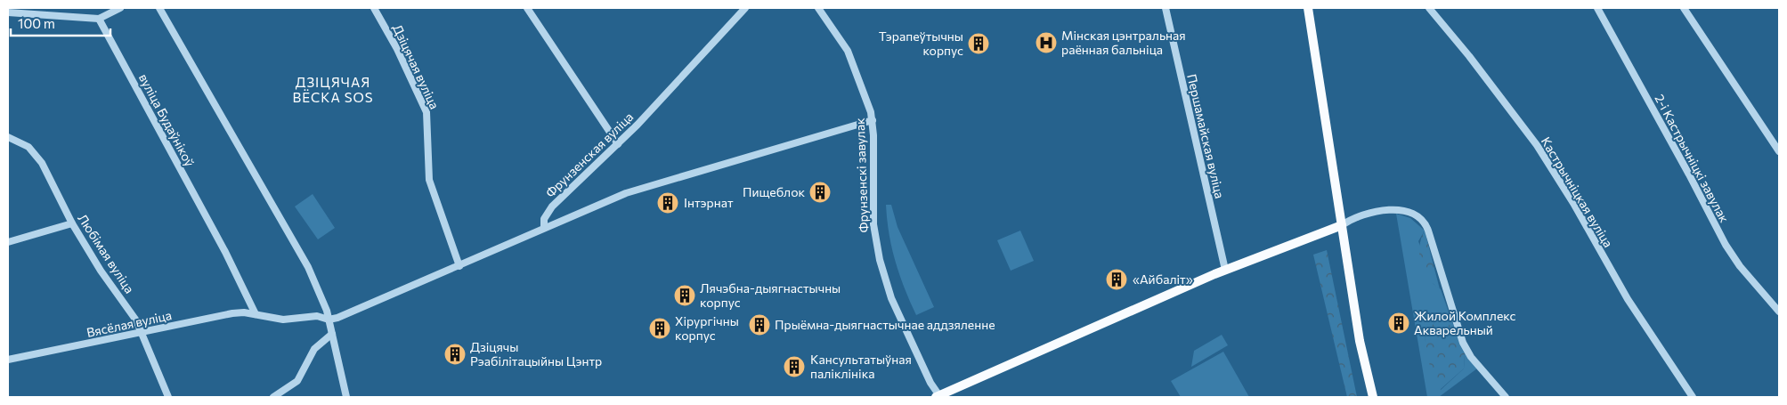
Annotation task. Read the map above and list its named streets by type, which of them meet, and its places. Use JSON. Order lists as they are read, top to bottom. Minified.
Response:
{"streets":{"street":["Дзіцячая вуліца","вуліца Будаўнікоў","Першамайская вуліца","Фрунзенская вуліца","2-і Кастрычніцкі завулак","Фрунзенскі завулак","Кастрычніцкая вуліца","Любімая вуліца","Вясёлая вуліца"]},"crossings":[["вуліца Будаўнікоў","Вясёлая вуліца"],["Любімая вуліца","Вясёлая вуліца"]],"districts":["ДЗІЦЯЧАЯ ВЁСКА SOS"],"places":{"hospital":["Мінская цэнтральная раённая бальніца"],"building":["Тэрапеўтычны корпус","Пищеблок","Інтэрнат","«Айбаліт»","Лячэбна-дыягнастычны корпус","Жилой Комплекс Акварельный","Прыёмна-дыягнастычнае аддзяленне","Хірургічны корпус","Дзіцячы Рэабілітацыйны Цэнтр","Кансультатыўная паліклініка"]},"scale_bar":"100 m"}
